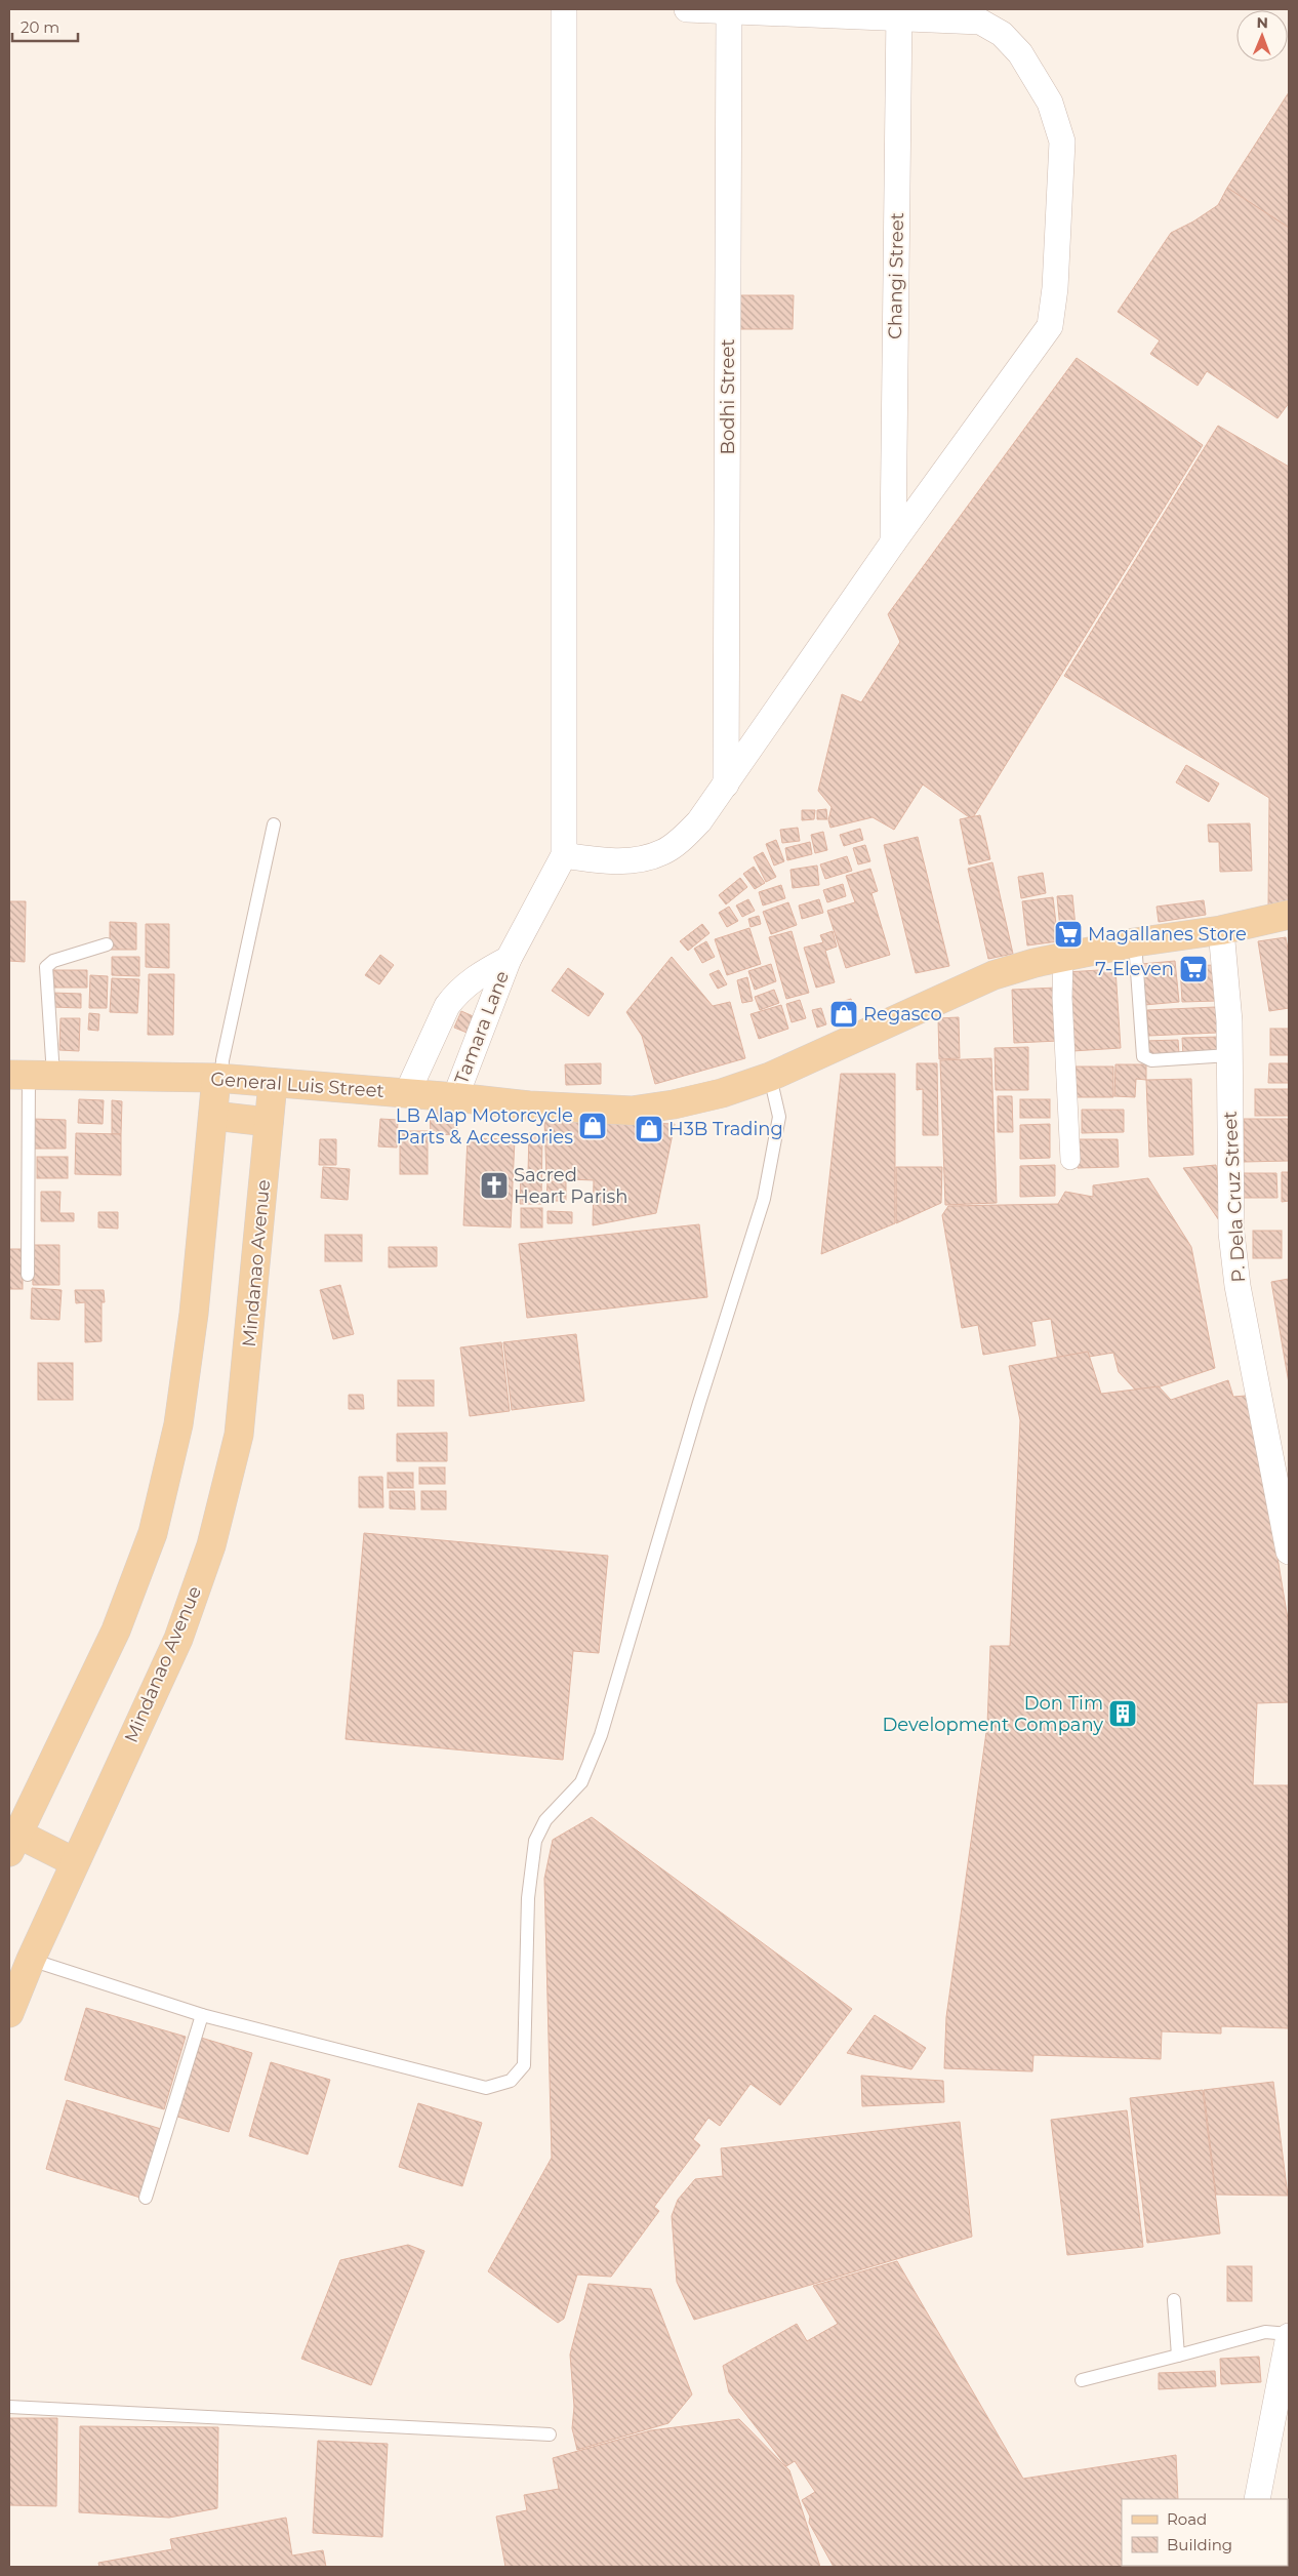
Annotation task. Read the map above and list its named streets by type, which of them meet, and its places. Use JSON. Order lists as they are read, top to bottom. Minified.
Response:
{"streets":{"main road":["General Luis Street","Mindanao Avenue"],"street":["Changi Street","Bodhi Street","Tamara Lane","P. Dela Cruz Street"]},"crossings":[["Tamara Lane","General Luis Street"],["General Luis Street","P. Dela Cruz Street"],["General Luis Street","Mindanao Avenue"]],"places":{"supermarket":["Magallanes Store","7-Eleven"],"shop":["Regasco","LB Alap Motorcycle Parts & Accessories","H3B Trading"],"church":["Sacred Heart Parish"],"building":["Don Tim Development Company"]},"legend":["Road","Building"],"scale_bar":"20 m","north":"top"}
